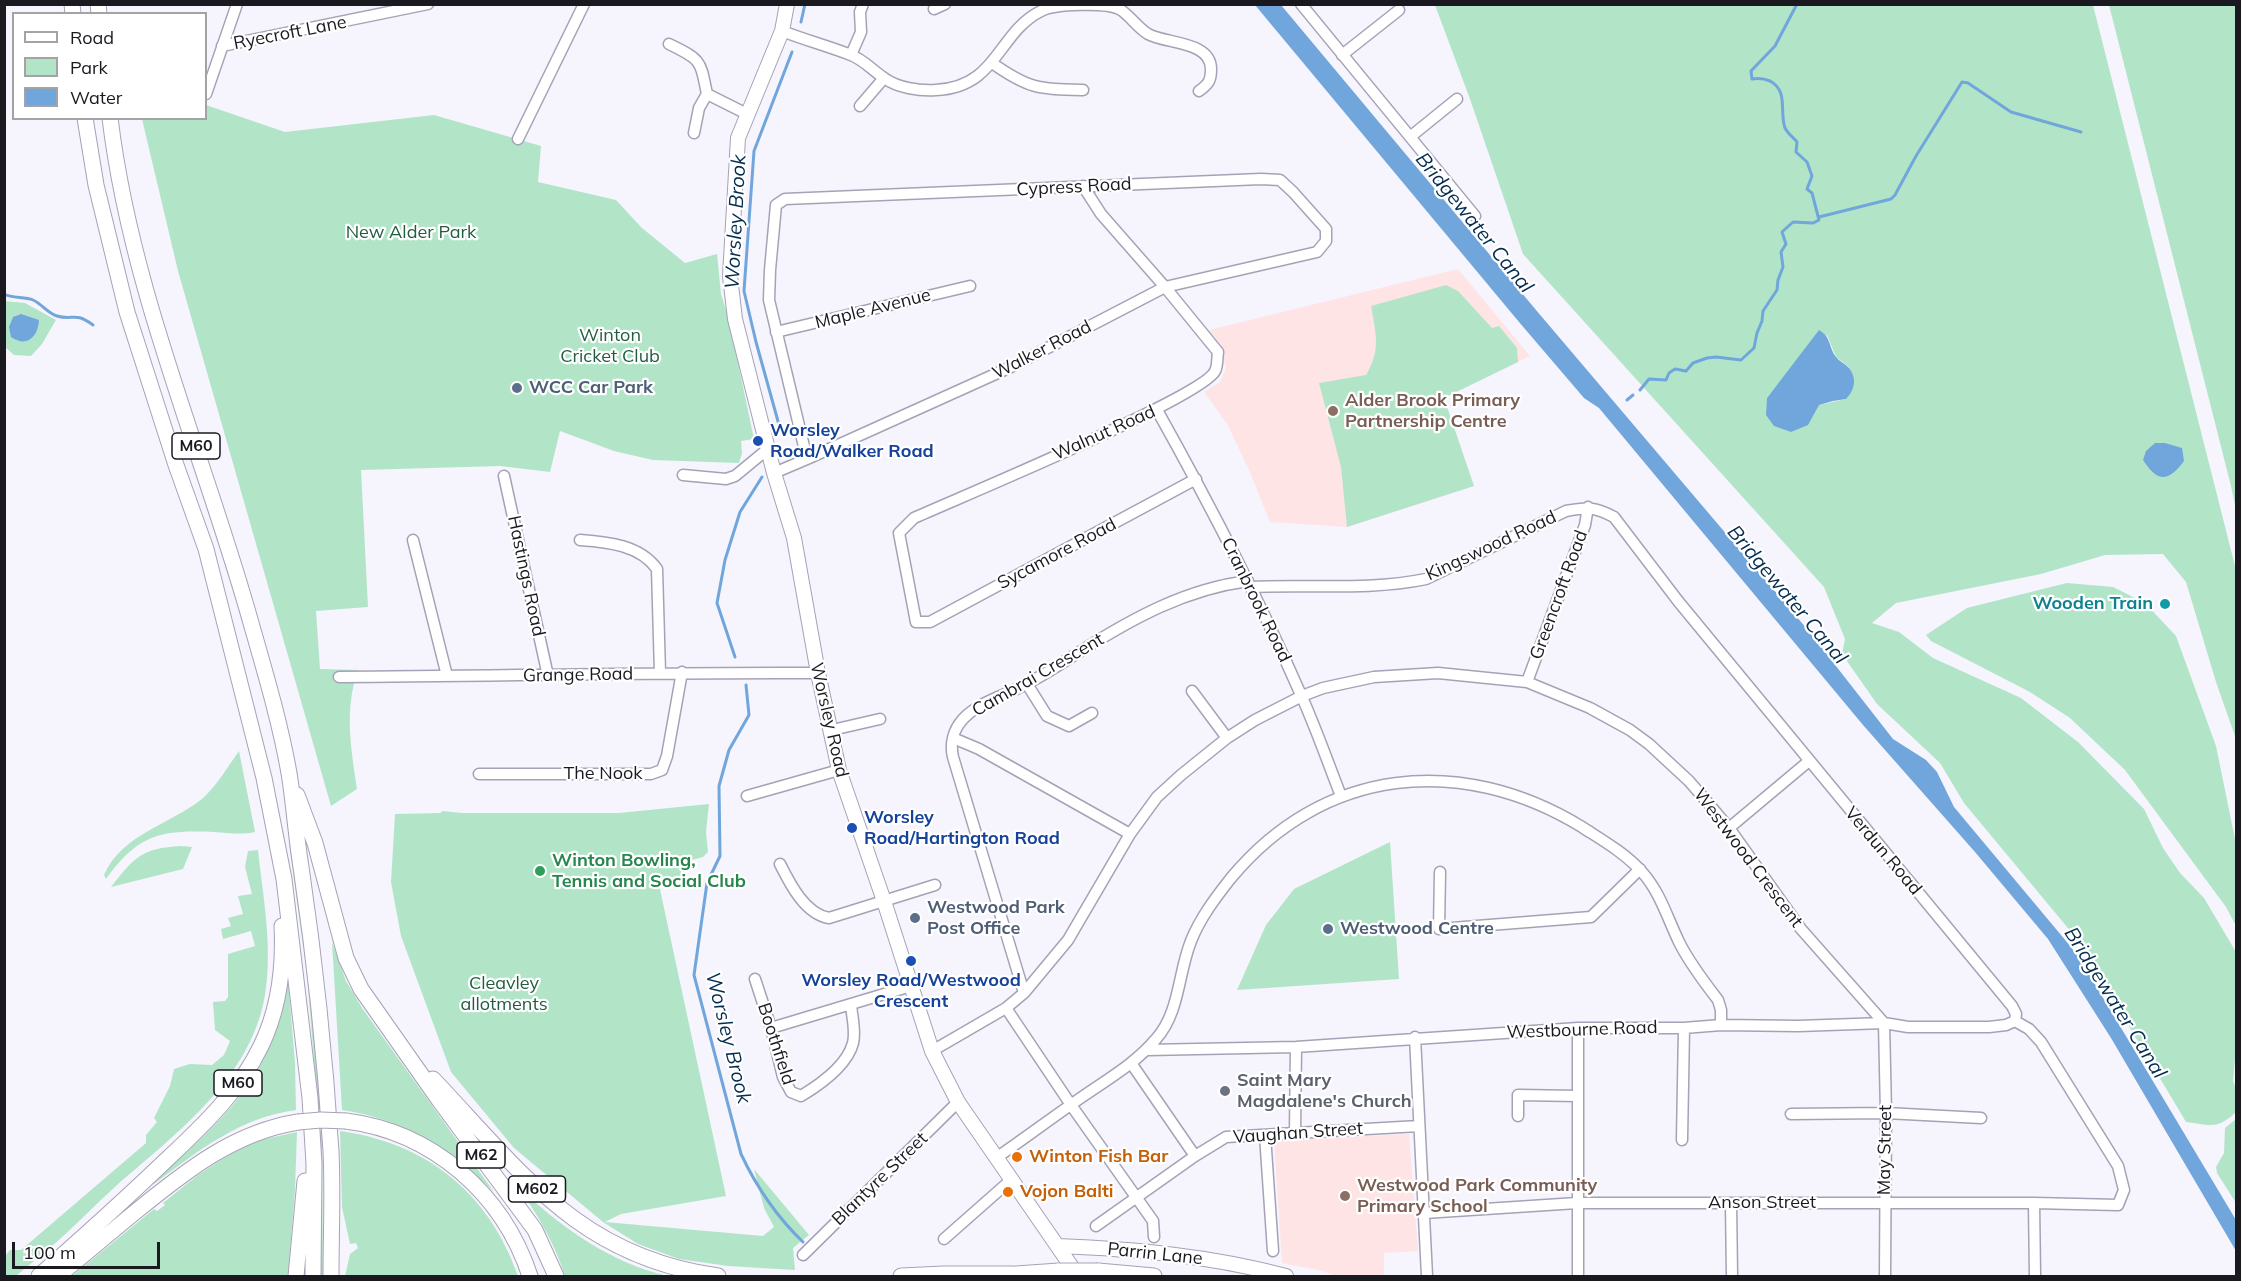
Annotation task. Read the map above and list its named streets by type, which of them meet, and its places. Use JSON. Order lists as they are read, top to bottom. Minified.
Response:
{"streets":{"highway":["M60","M62","M602"],"main road":["Worsley Road","Parrin Lane"],"street":["Ryecroft Lane","Cypress Road","Maple Avenue","Walker Road","Walnut Road","Kingswood Road","Sycamore Road","Hastings Road","Greencroft Road","Cranbrook Road","Grange Road","Cambrai Crescent","The Nook","Verdun Road","Westwood Crescent","Westbourne Road","Boothfield","Vaughan Street","May Street","Blantyre Street","Anson Street"]},"crossings":[["Cypress Road","Maple Avenue"],["Cypress Road","Walker Road"],["Walker Road","Walnut Road"],["Walker Road","Worsley Road"],["Walnut Road","Sycamore Road"],["Walnut Road","Cranbrook Road"],["M60","M62"],["M60","M602"],["Kingswood Road","Greencroft Road"],["Kingswood Road","Cranbrook Road"],["Kingswood Road","Cambrai Crescent"],["Kingswood Road","Verdun Road"],["Sycamore Road","Cranbrook Road"],["Hastings Road","Grange Road"],["Greencroft Road","Verdun Road"],["Greencroft Road","Westwood Crescent"],["Cranbrook Road","Cambrai Crescent"],["Cranbrook Road","Westwood Crescent"],["Grange Road","Worsley Road"],["Grange Road","The Nook"],["Worsley Road","Westwood Crescent"],["Worsley Road","Blantyre Street"],["Worsley Road","Parrin Lane"],["Verdun Road","Westbourne Road"],["Verdun Road","Anson Street"],["Westwood Crescent","Westbourne Road"],["Westwood Crescent","May Street"],["Westbourne Road","May Street"],["May Street","Anson Street"],["M62","M602"]],"water":["Worsley Brook","Bridgewater Canal"],"parks":["New Alder Park","Winton Cricket Club","Cleavley allotments"],"places":["WCC Car Park","Alder Brook Primary Partnership Centre","Worsley Road/Walker Road","Wooden Train","Worsley Road/Hartington Road","Winton Bowling, Tennis and Social Club","Westwood Park Post Office","Westwood Centre","Worsley Road/Westwood Crescent","Saint Mary Magdalene's Church","Winton Fish Bar","Vojon Balti","Westwood Park Community Primary School"],"legend":["Road","Park","Water"],"scale_bar":"100 m"}
